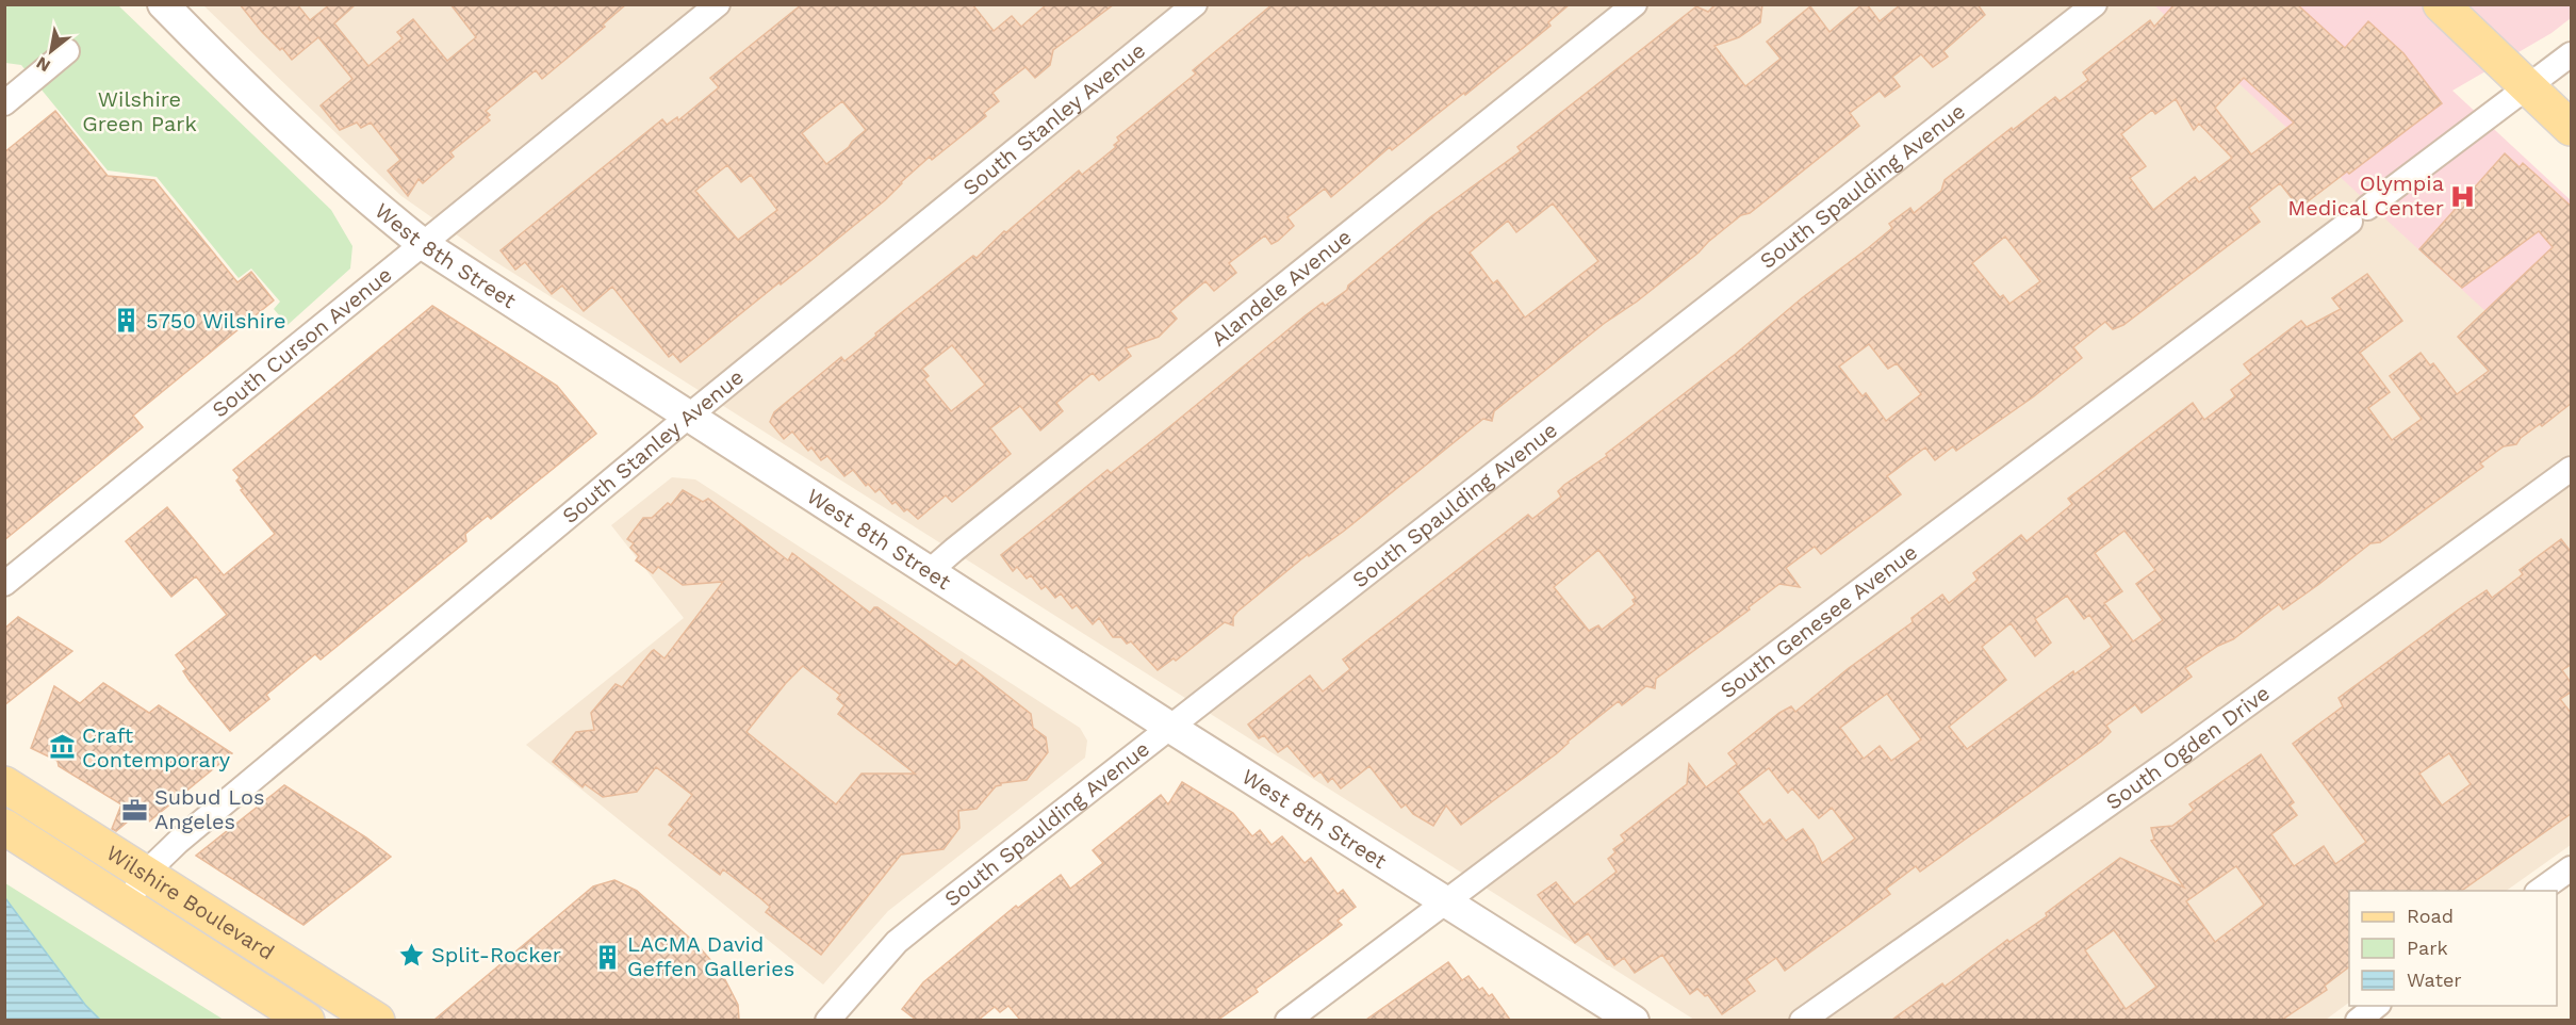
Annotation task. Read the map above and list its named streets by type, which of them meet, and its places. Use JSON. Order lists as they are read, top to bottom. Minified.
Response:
{"streets":{"main road":["Wilshire Boulevard"],"street":["South Stanley Avenue","South Spaulding Avenue","West 8th Street","Alandele Avenue","South Curson Avenue","South Genesee Avenue","South Ogden Drive"]},"crossings":[["South Stanley Avenue","West 8th Street"],["South Stanley Avenue","Wilshire Boulevard"],["South Spaulding Avenue","West 8th Street"],["West 8th Street","Alandele Avenue"],["West 8th Street","South Curson Avenue"],["West 8th Street","South Genesee Avenue"]],"parks":["Wilshire Green Park"],"places":{"hospital":["Olympia Medical Center"],"building":["5750 Wilshire","LACMA David Geffen Galleries"],"museum":["Craft Contemporary"],"office":["Subud Los Angeles"],"place":["Split-Rocker"]},"legend":["Road","Park","Water"],"north":"bottom left"}
